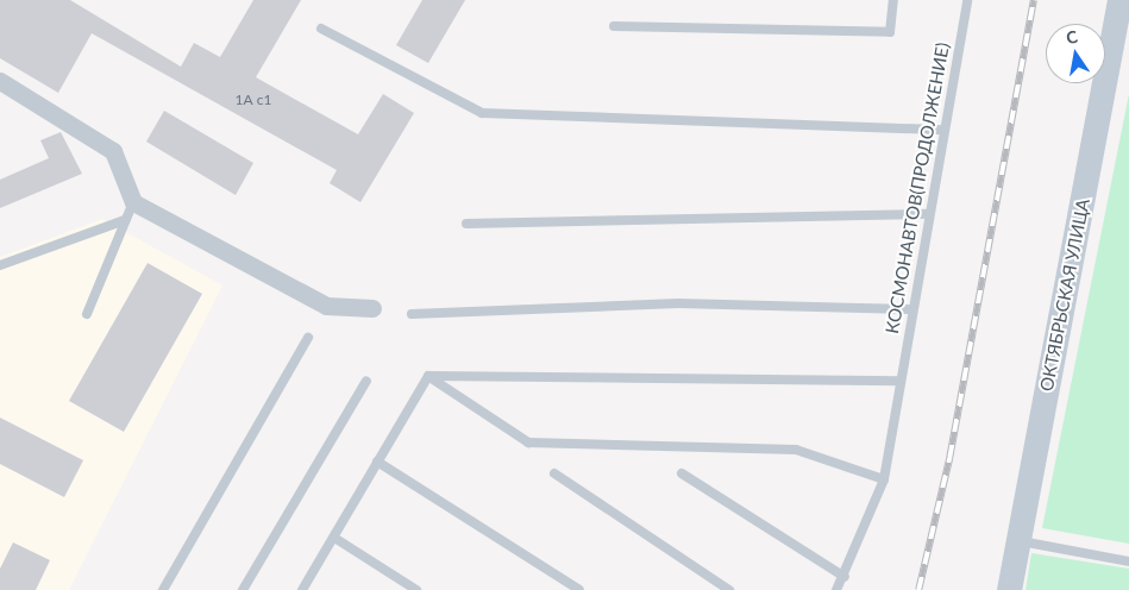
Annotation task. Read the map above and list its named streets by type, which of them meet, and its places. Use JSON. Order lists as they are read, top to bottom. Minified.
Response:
{"streets":{"main road":["ОКТЯБРЬСКАЯ УЛИЦА"],"lane":["КОСМОНАВТОВ(ПРОДОЛЖЕНИЕ)"]},"house_numbers":["1А с1"],"north":"top"}
